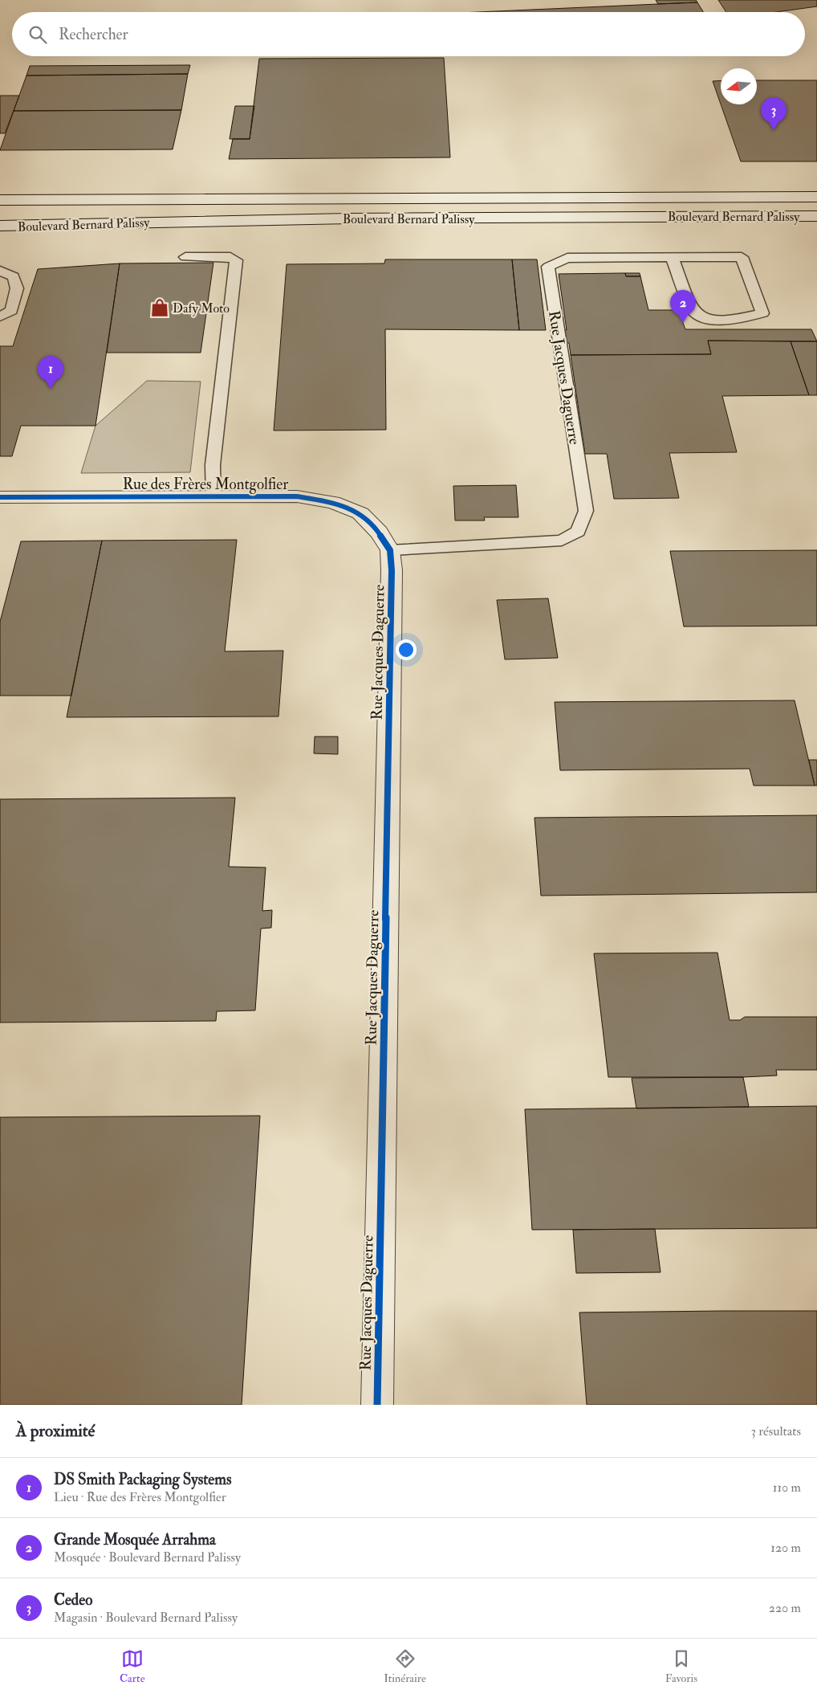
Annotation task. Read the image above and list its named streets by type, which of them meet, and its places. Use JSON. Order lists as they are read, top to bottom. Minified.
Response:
{"streets":{"main road":["Boulevard Bernard Palissy","Rue Jacques Daguerre","Rue des Frères Montgolfier"]},"crossings":[["Rue Jacques Daguerre","Rue des Frères Montgolfier"]],"places":{"shop":["Dafy Moto"]},"north":"left","page":{"search":"Rechercher","pins":["3","2","1"],"heading":["À proximité","3 résultats"],"list":[{"mark":"1","name":"DS Smith Packaging Systems","note":"Lieu · Rue des Frères Montgolfier","value":"110 m"},{"mark":"2","name":"Grande Mosquée Arrahma","note":"Mosquée · Boulevard Bernard Palissy","value":"120 m"},{"mark":"3","name":"Cedeo","note":"Magasin · Boulevard Bernard Palissy","value":"220 m"}],"nav":["Carte","Itinéraire","Favoris"]}}
